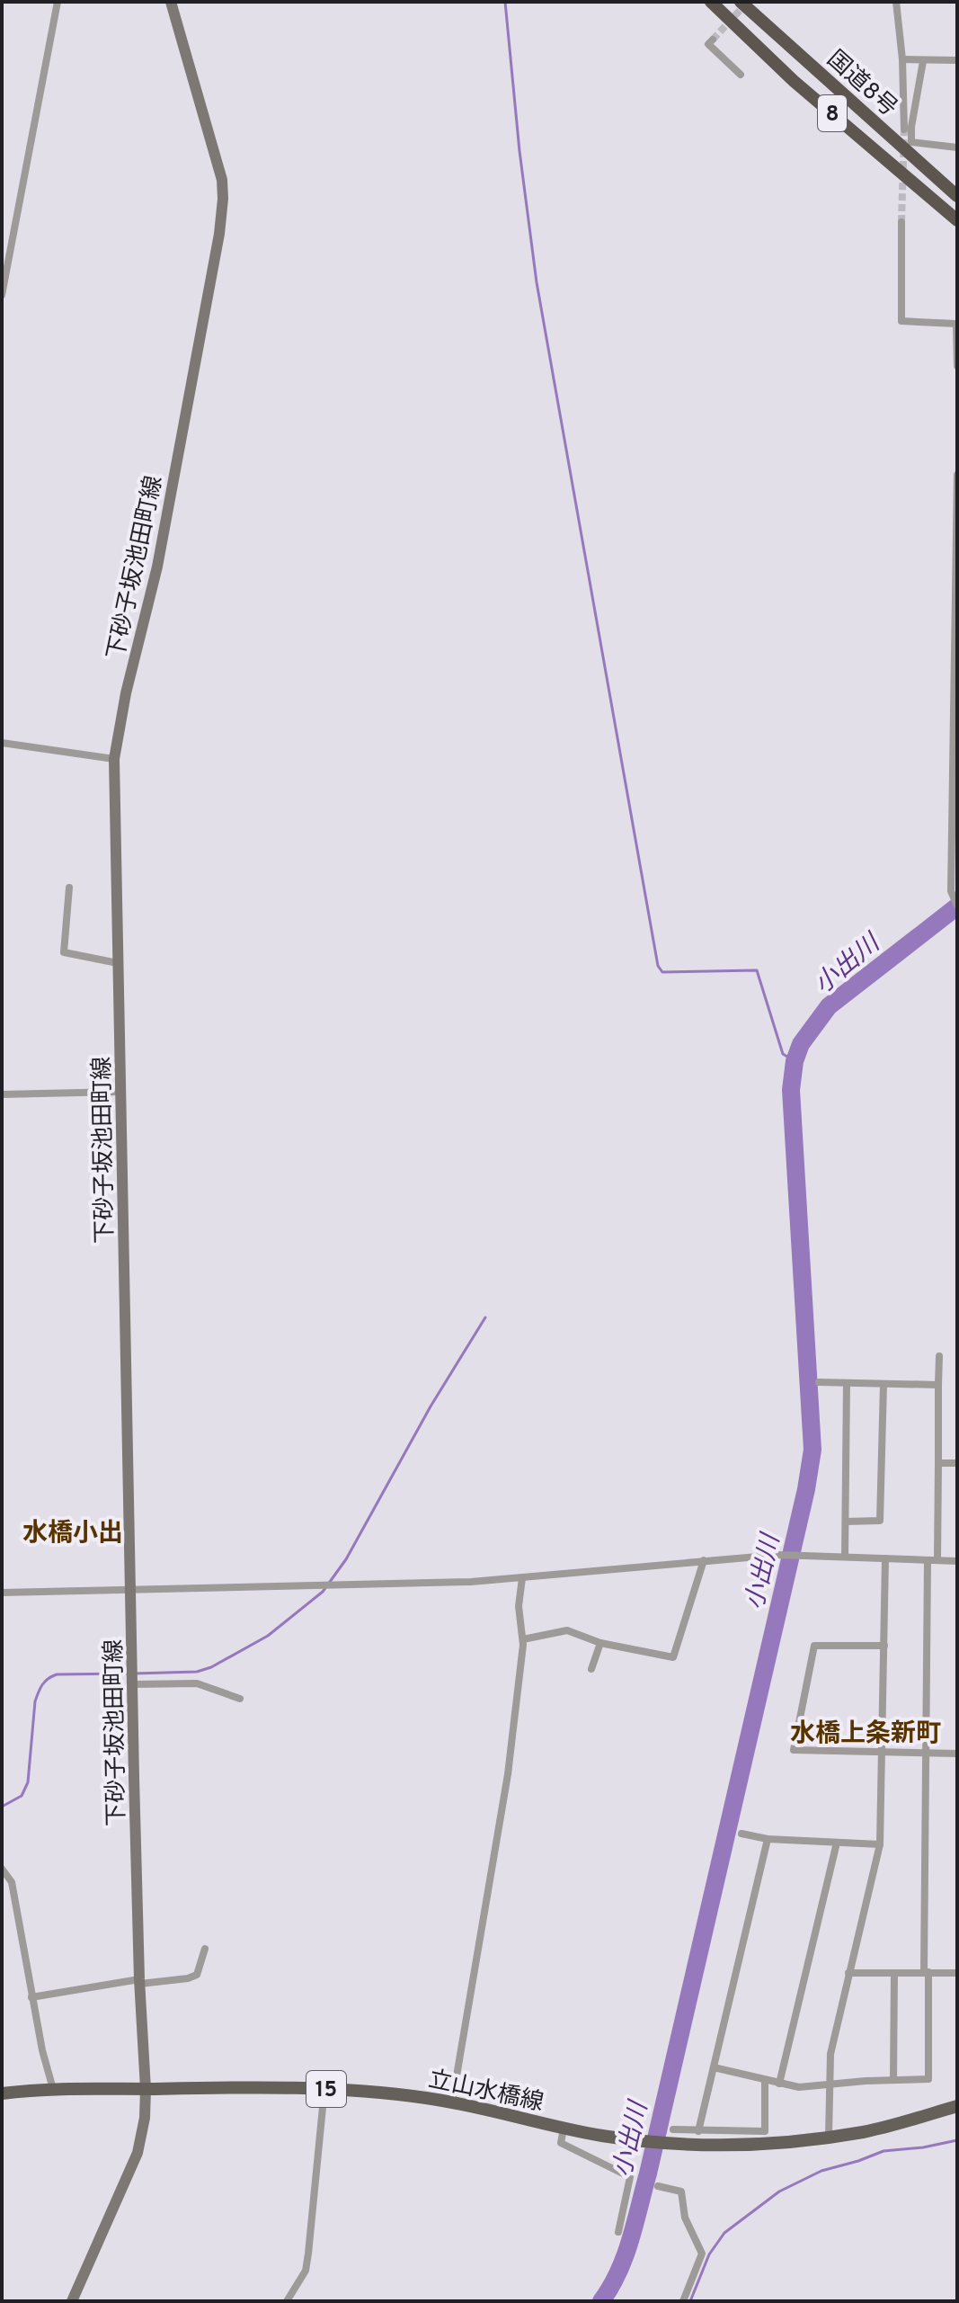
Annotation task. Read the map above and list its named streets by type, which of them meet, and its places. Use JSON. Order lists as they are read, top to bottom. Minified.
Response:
{"streets":{"highway":["国道8号","8"],"main road":["下砂子坂池田町線","15","立山水橋線"]},"crossings":[["下砂子坂池田町線","立山水橋線"]],"districts":["水橋小出","水橋上条新町"],"water":["小出川"]}
